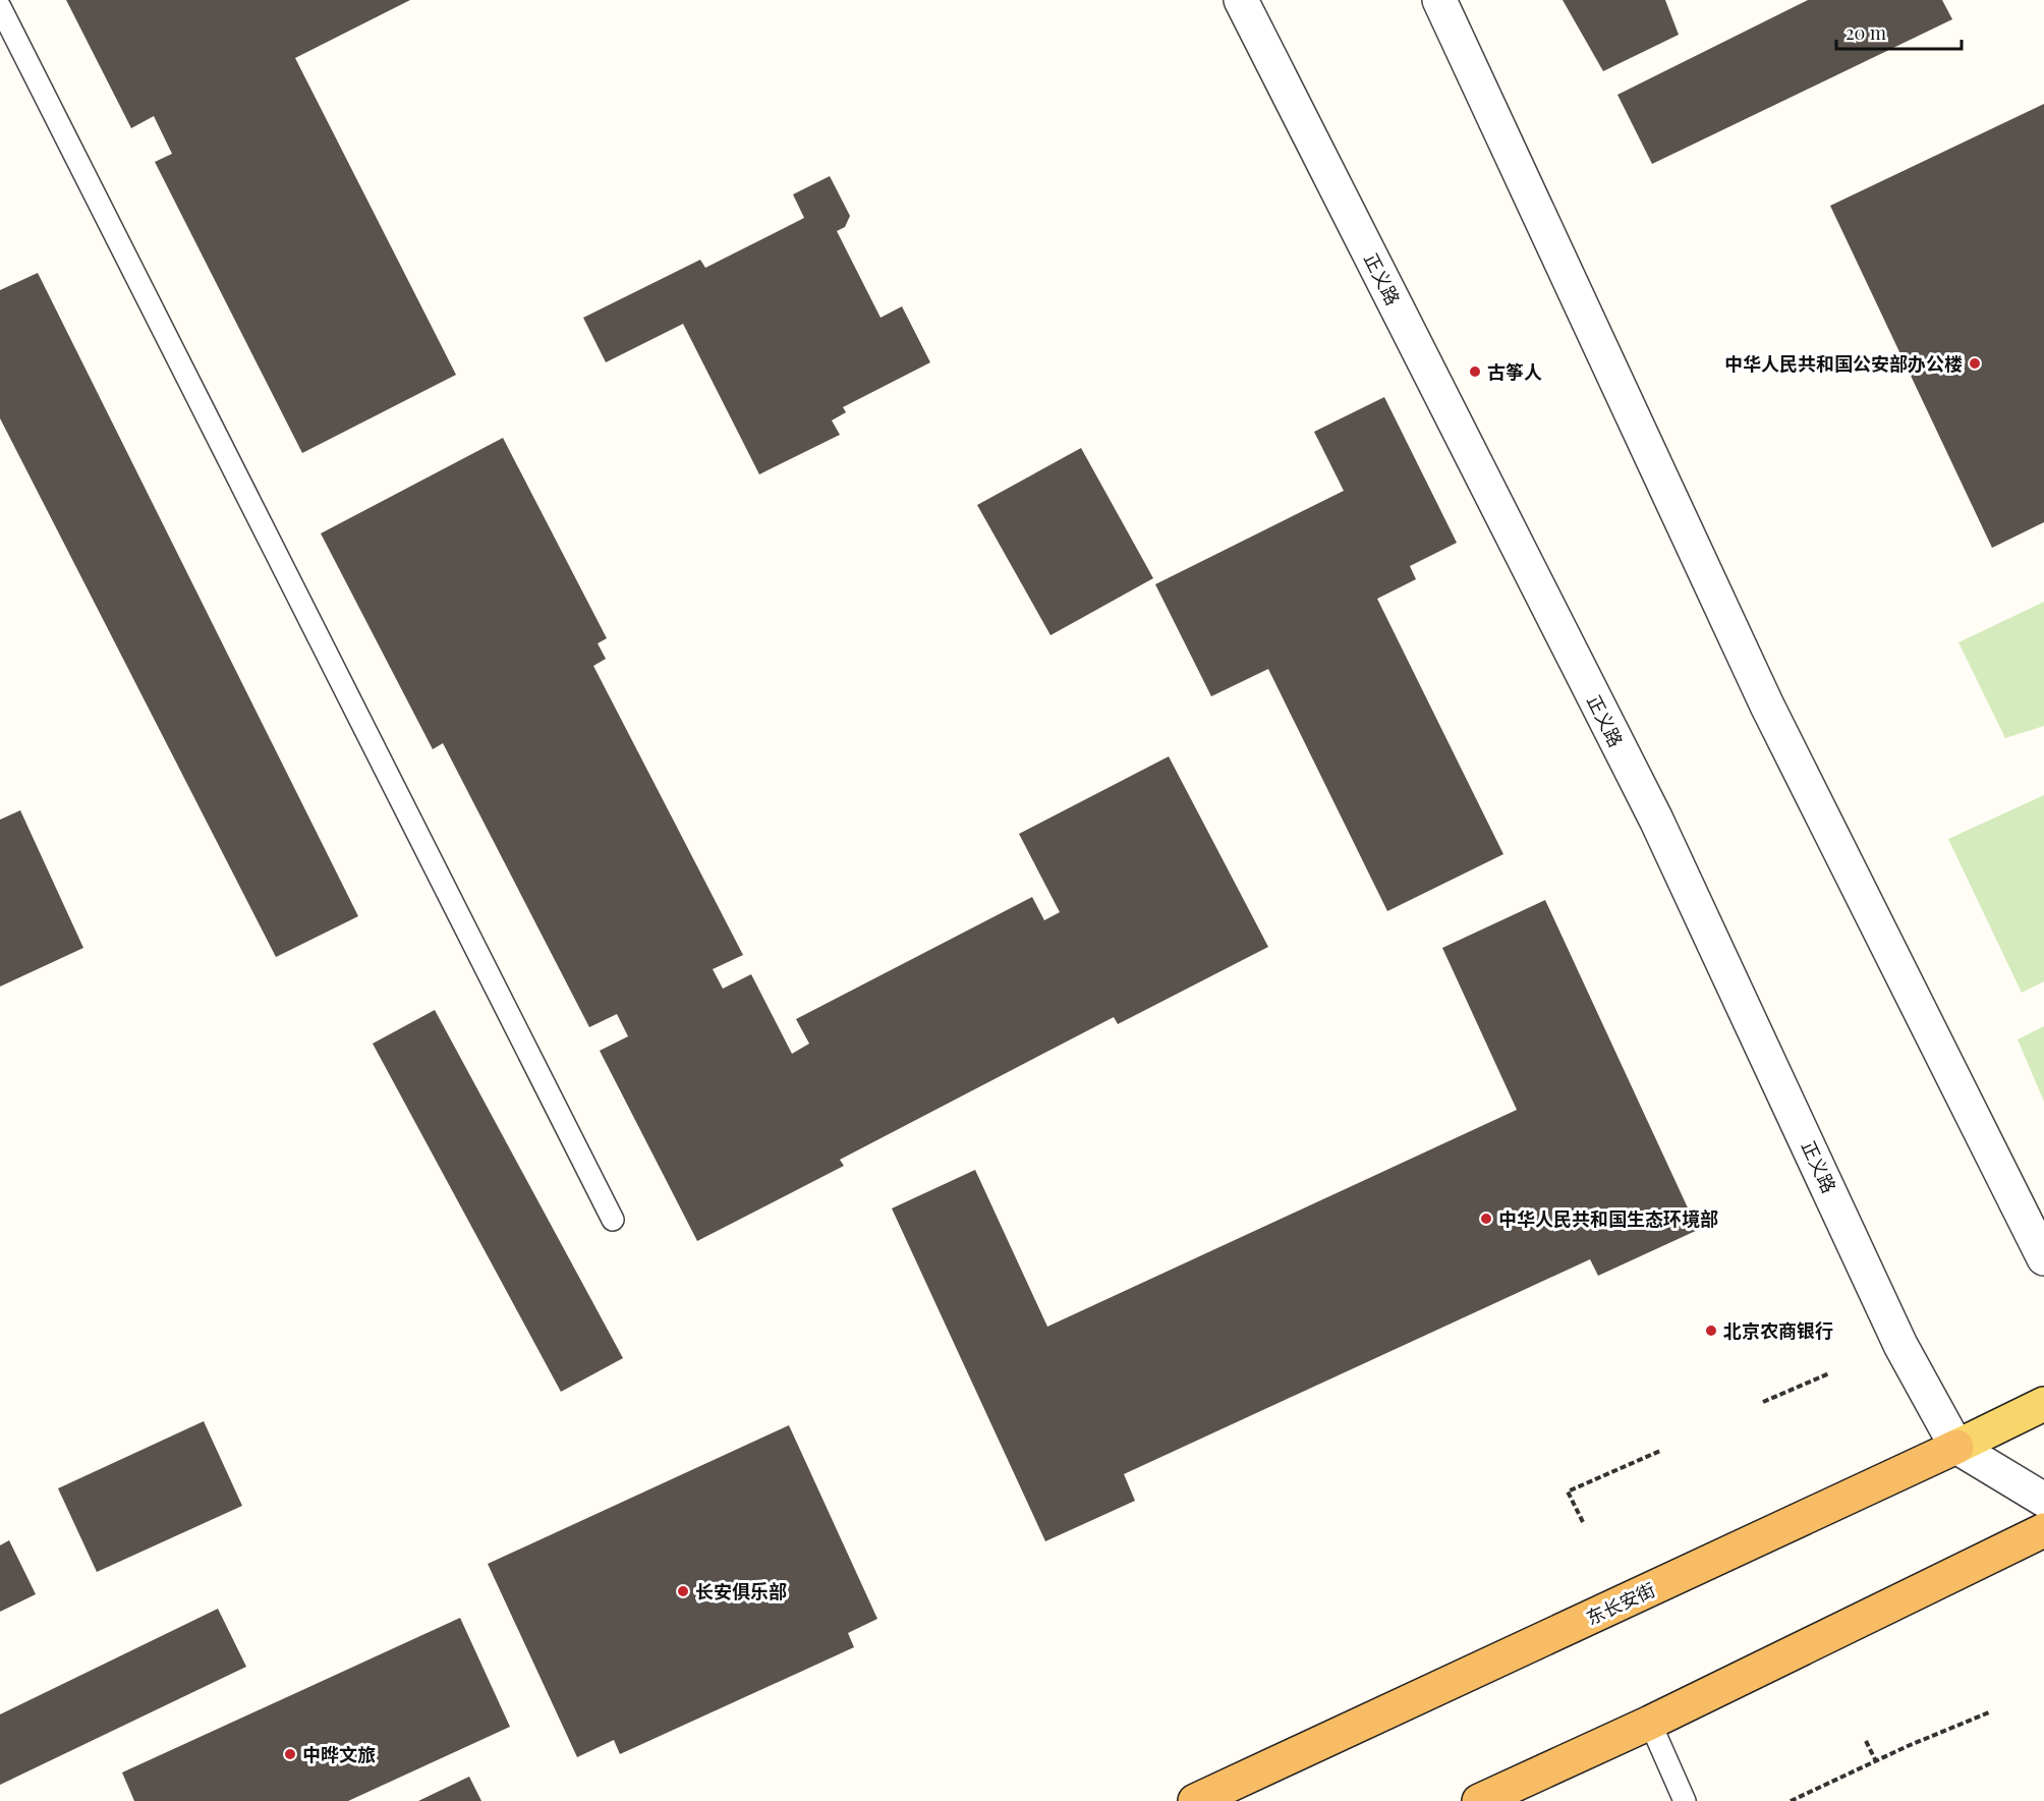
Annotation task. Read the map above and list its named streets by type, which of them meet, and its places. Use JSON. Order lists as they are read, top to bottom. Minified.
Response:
{"streets":{"highway":["东长安街"],"street":["正义路"]},"crossings":[["正义路","东长安街"]],"places":["中华人民共和国公安部办公楼","古筝人","中华人民共和国生态环境部","北京农商银行","长安俱乐部","中晔文旅"],"scale_bar":"20 m"}
